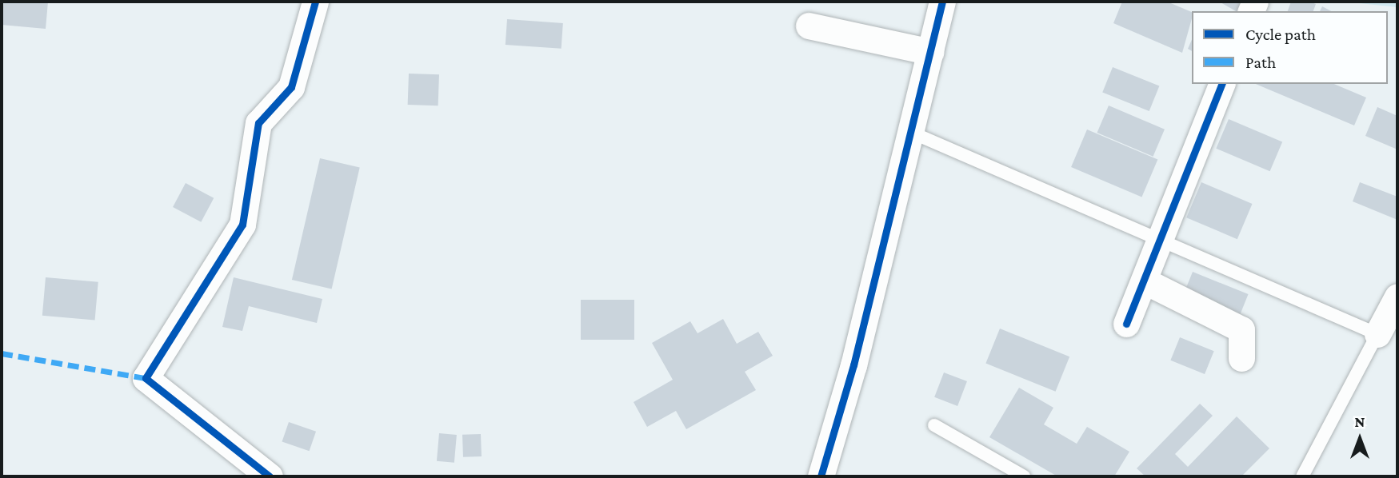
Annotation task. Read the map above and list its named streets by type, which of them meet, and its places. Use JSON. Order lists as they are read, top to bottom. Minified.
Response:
{"legend":["Cycle path","Path"],"north":"top"}
